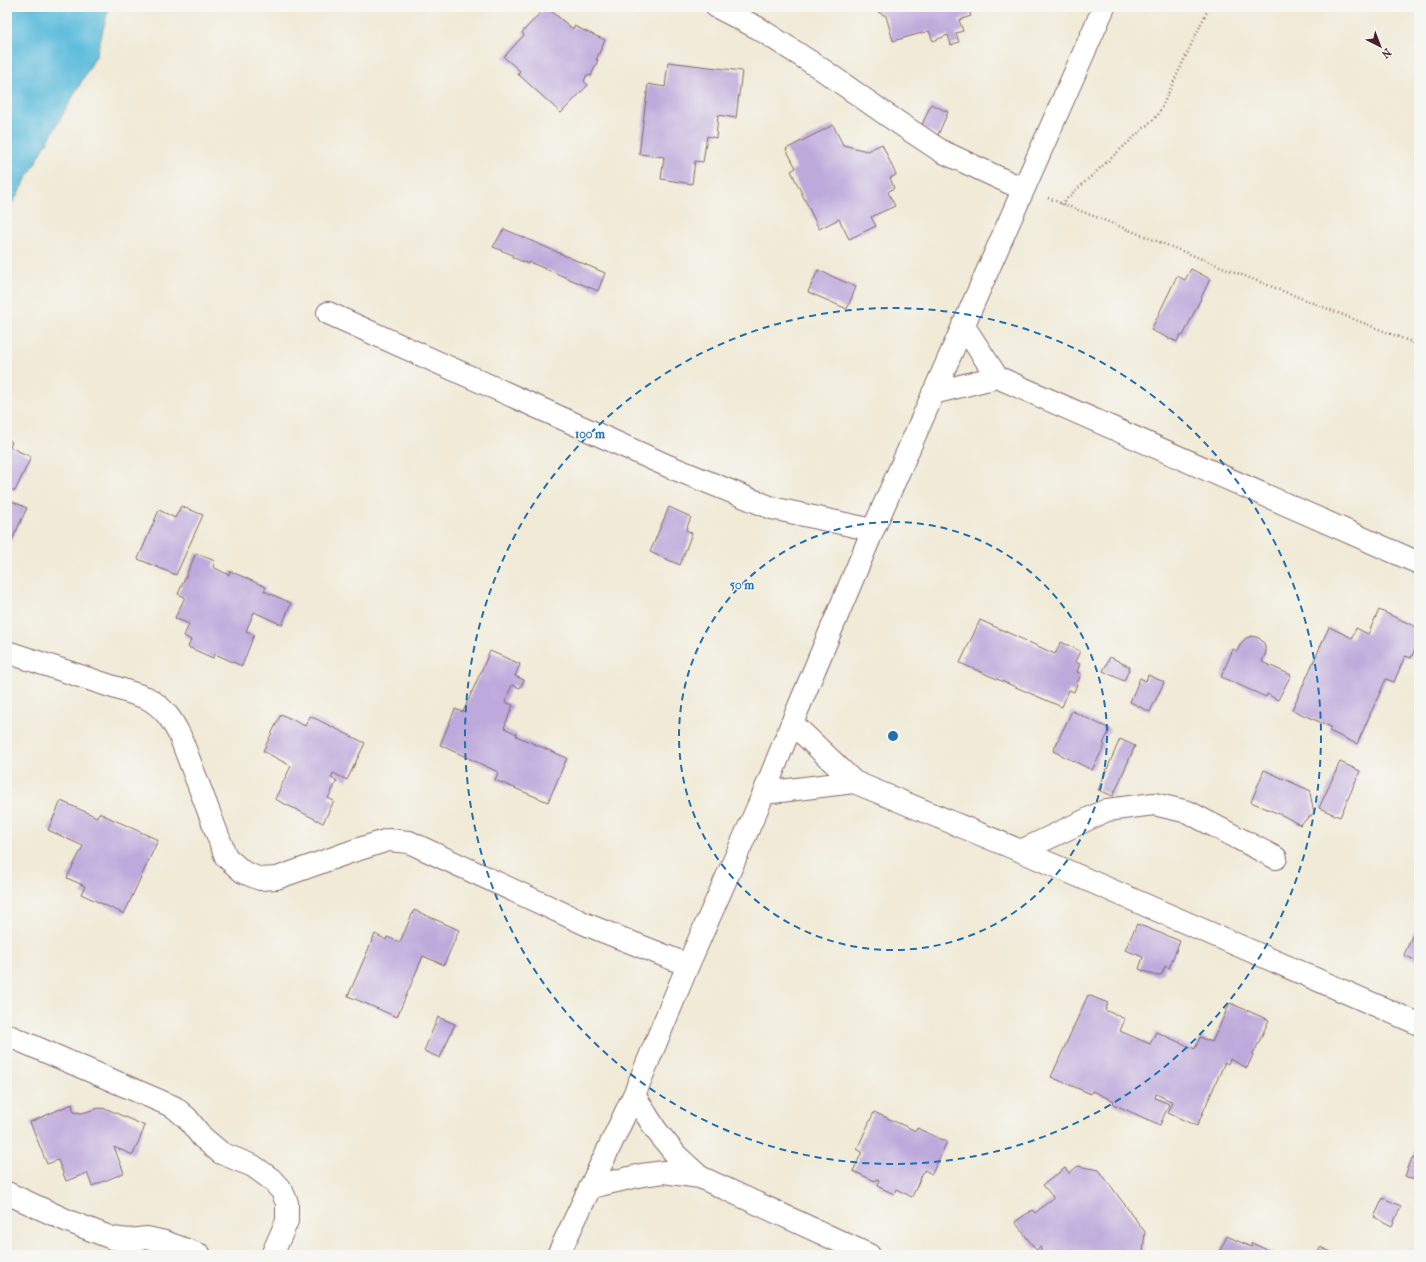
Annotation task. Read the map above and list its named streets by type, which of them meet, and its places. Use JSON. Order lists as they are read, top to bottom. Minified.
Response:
{"north":"bottom right","rings":["100 m","50 m"]}
